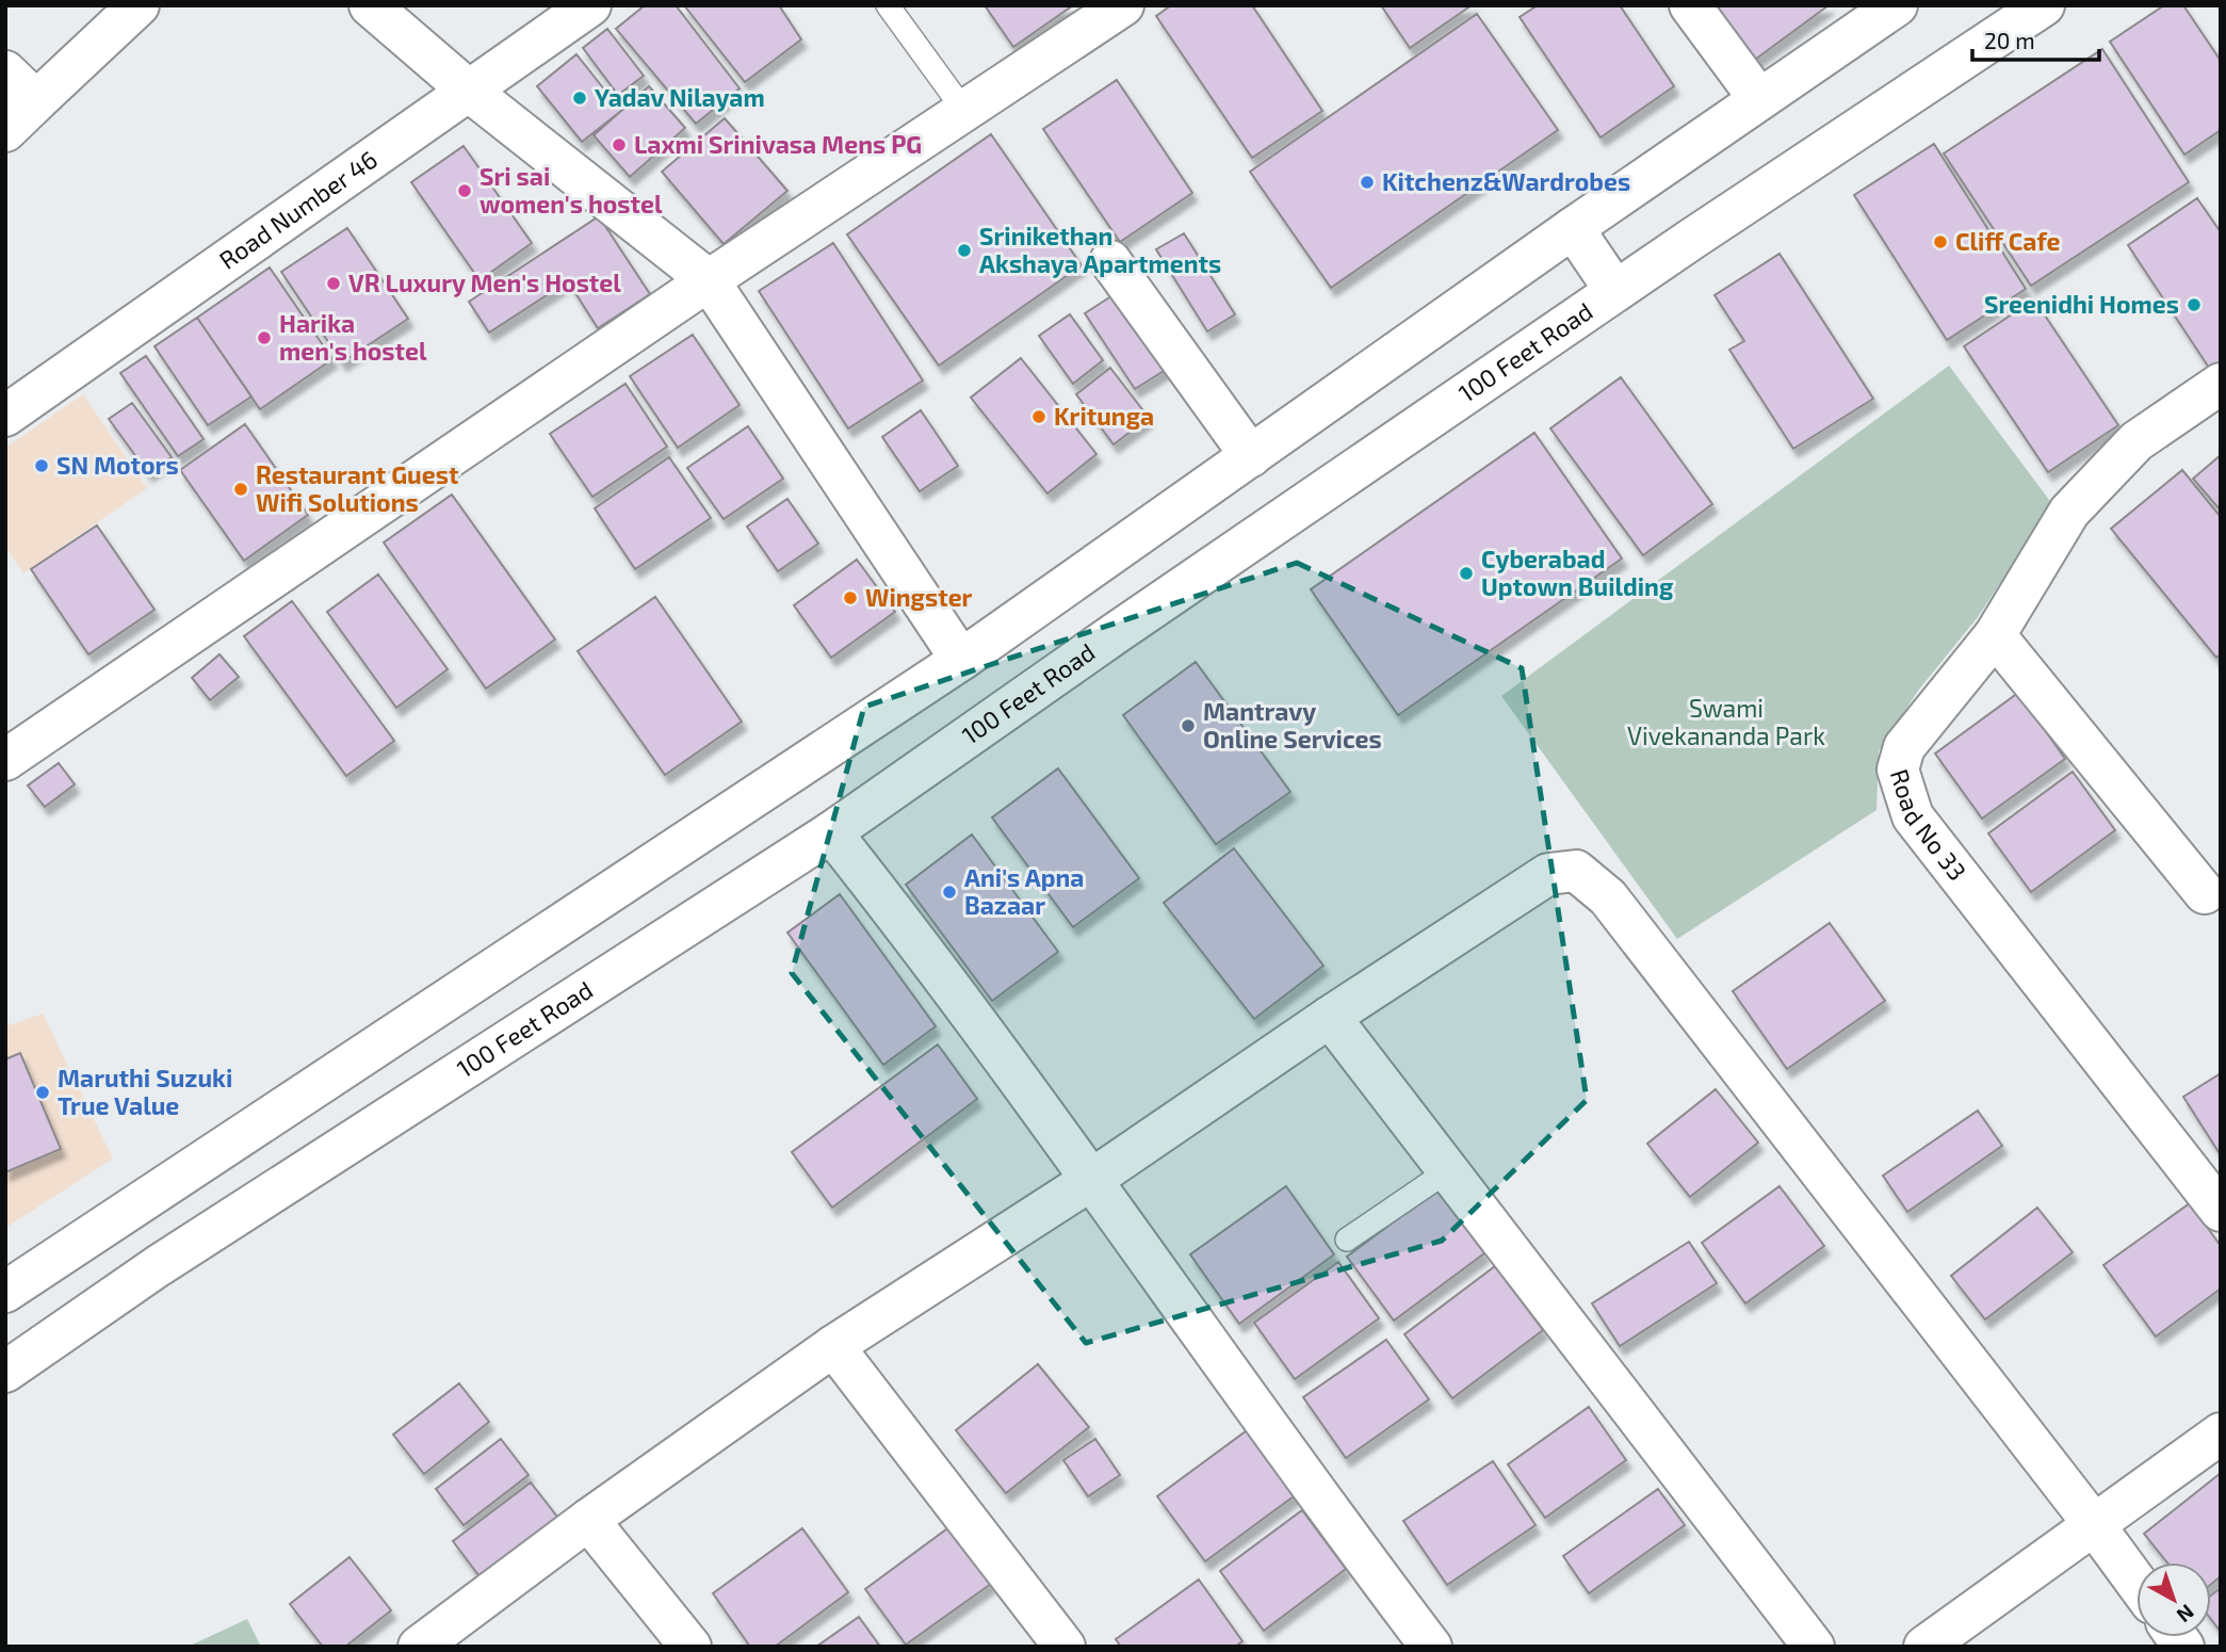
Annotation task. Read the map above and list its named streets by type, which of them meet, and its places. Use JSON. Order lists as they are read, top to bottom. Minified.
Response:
{"streets":{"street":["Road Number 46","100 Feet Road","Road No 33"]},"parks":["Swami Vivekananda Park"],"places":["Yadav Nilayam","Laxmi Srinivasa Mens PG","Kitchenz&Wardrobes","Sri sai women's hostel","Cliff Cafe","Srinikethan Akshaya Apartments","VR Luxury Men's Hostel","Sreenidhi Homes","Harika men's hostel","Kritunga","SN Motors","Restaurant Guest Wifi Solutions","Cyberabad Uptown Building","Wingster","Mantravy Online Services","Ani's Apna Bazaar","Maruthi Suzuki True Value"],"scale_bar":"20 m","north":"bottom right"}
